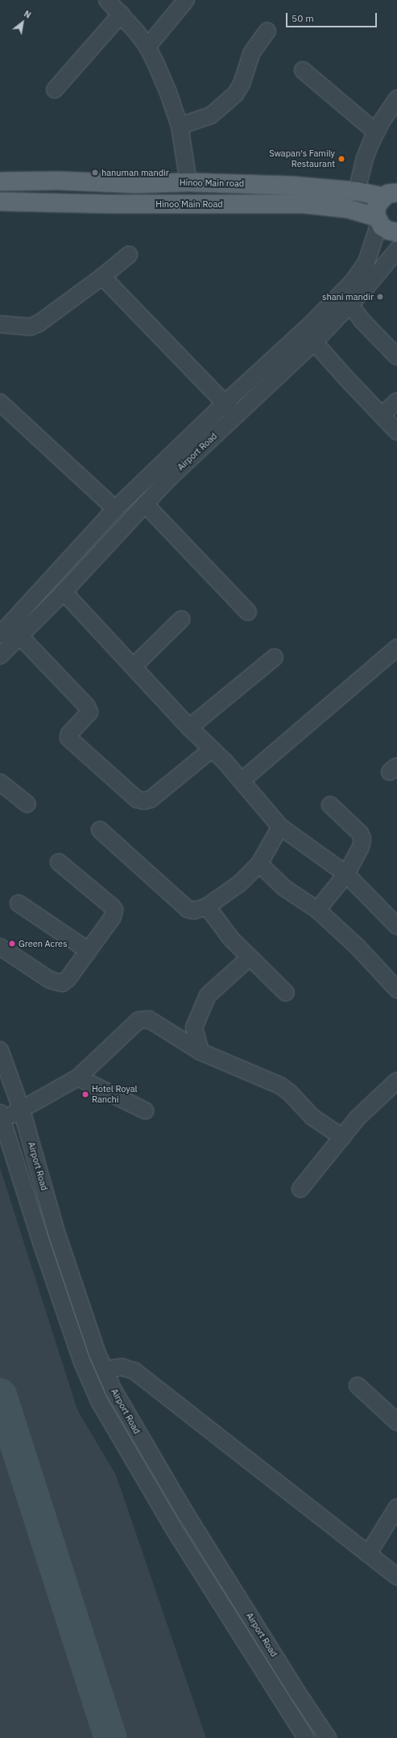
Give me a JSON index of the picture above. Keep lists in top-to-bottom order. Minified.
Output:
{"streets":{"main road":["Hinoo Main road","Hinoo Main Road"],"street":["Airport Road"]},"crossings":[["Hinoo Main Road","Airport Road"]],"places":["Swapan's Family Restaurant","hanuman mandir","shani mandir","Green Acres","Hotel Royal Ranchi"],"scale_bar":"50 m","north":"top right"}
